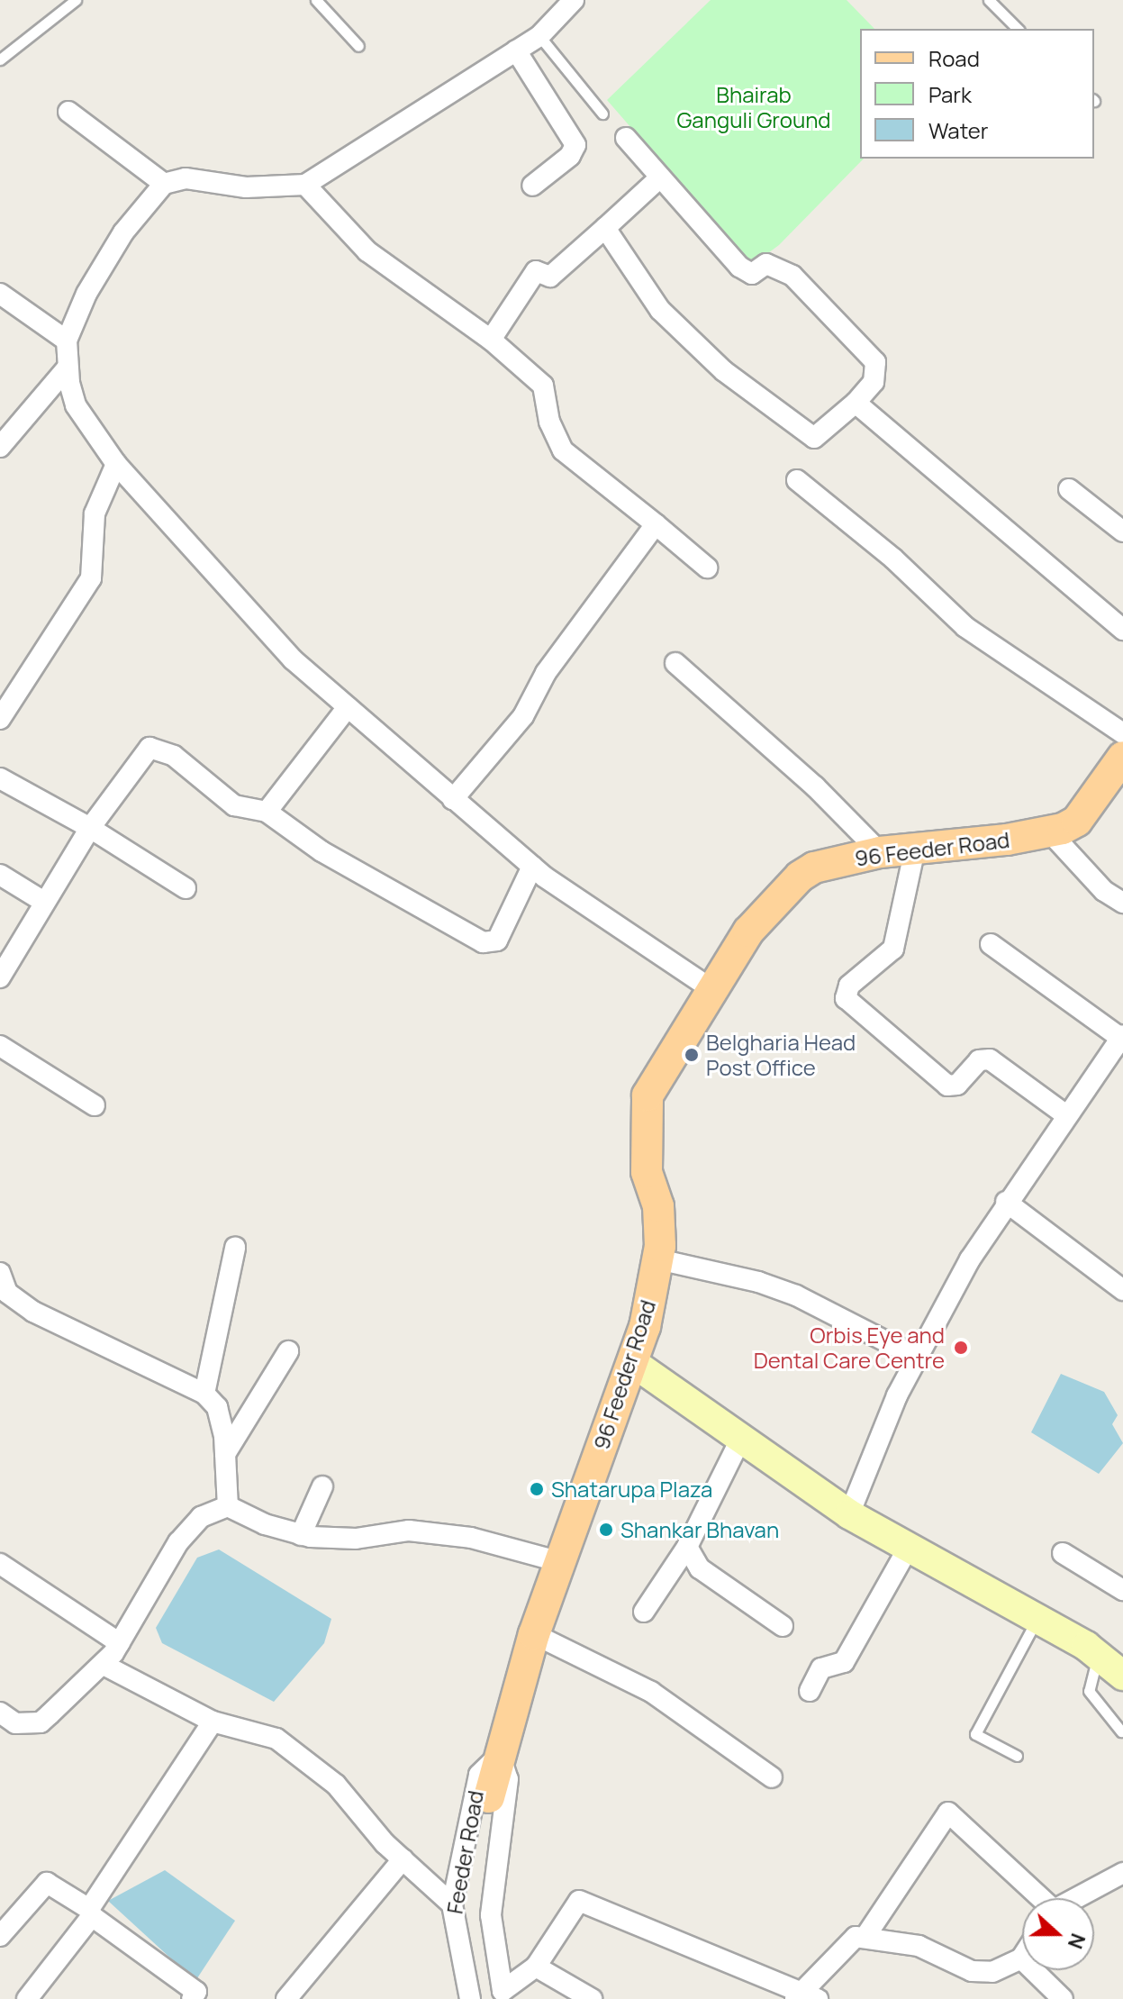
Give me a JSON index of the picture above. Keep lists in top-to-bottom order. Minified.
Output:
{"streets":{"main road":["96 Feeder Road"],"street":["Feeder Road"]},"crossings":[["96 Feeder Road","Feeder Road"]],"parks":["Bhairab Ganguli Ground"],"places":["Belgharia Head Post Office","Orbis Eye and Dental Care Centre","Shatarupa Plaza","Shankar Bhavan"],"legend":["Road","Park","Water"],"north":"right"}
